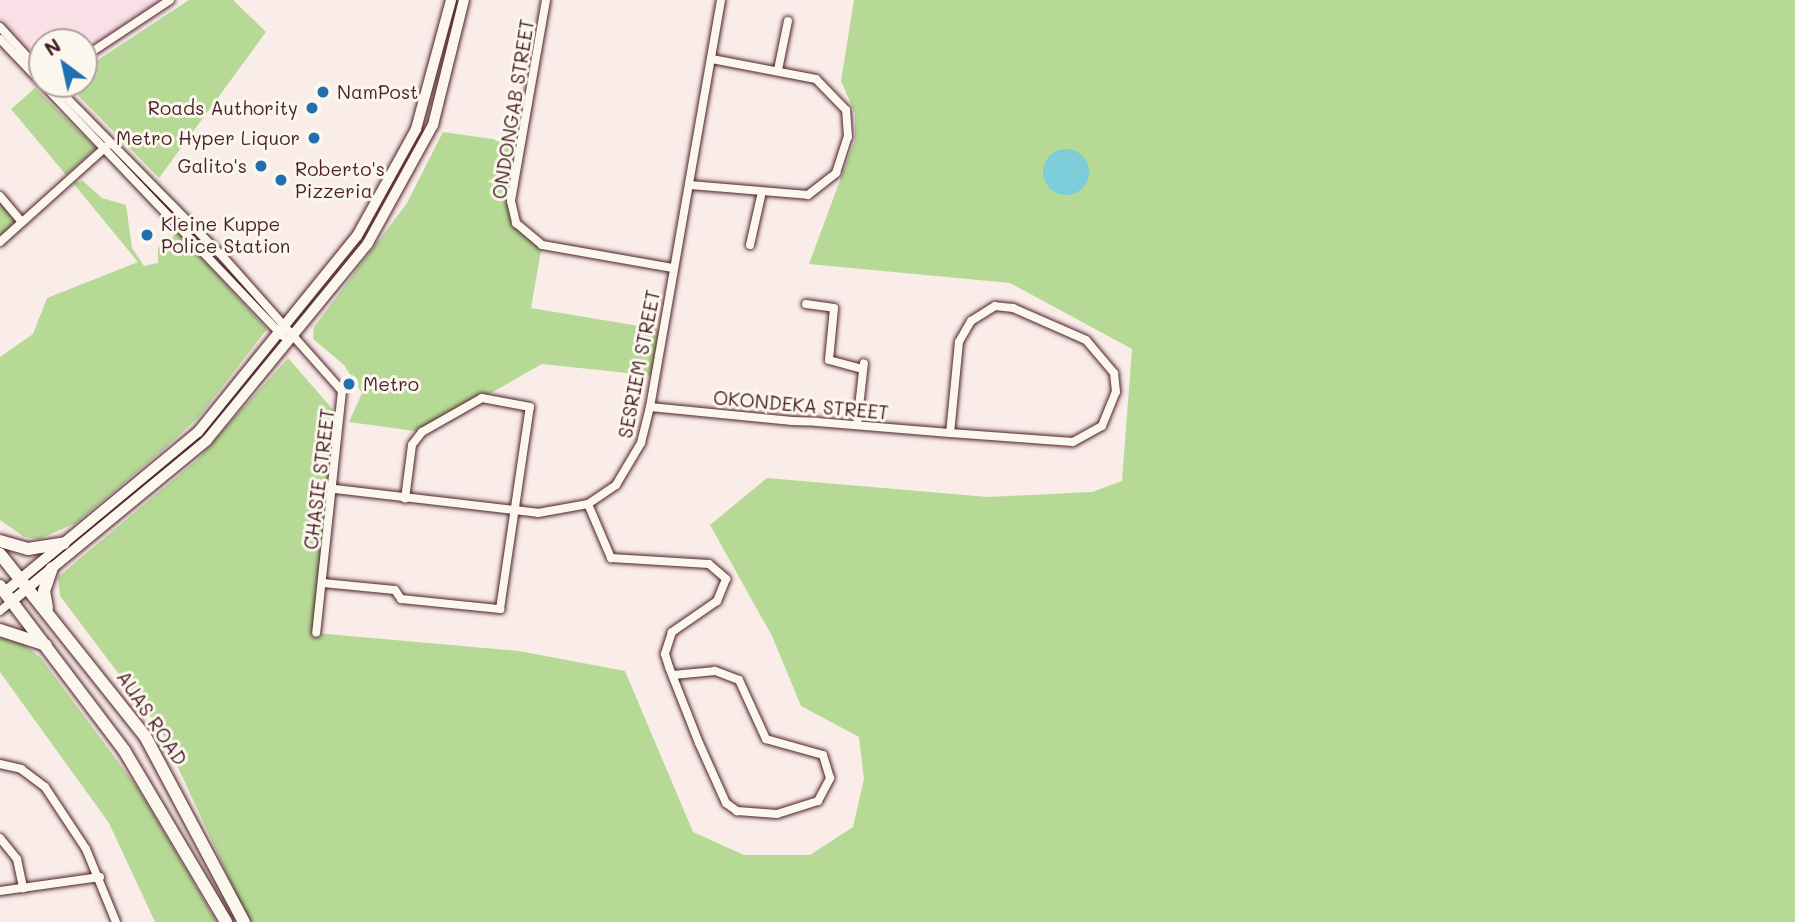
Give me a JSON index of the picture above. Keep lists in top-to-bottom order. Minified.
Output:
{"streets":{"highway":["AUAS ROAD"],"street":["ONDONGAB STREET","SESRIEM STREET","OKONDEKA STREET","CHASIE STREET"]},"crossings":[["ONDONGAB STREET","SESRIEM STREET"],["SESRIEM STREET","OKONDEKA STREET"],["SESRIEM STREET","CHASIE STREET"]],"places":["NamPost","Roads Authority","Metro Hyper Liquor","Galito's","Roberto's Pizzeria","Kleine Kuppe Police Station","Metro"],"north":"top left"}
